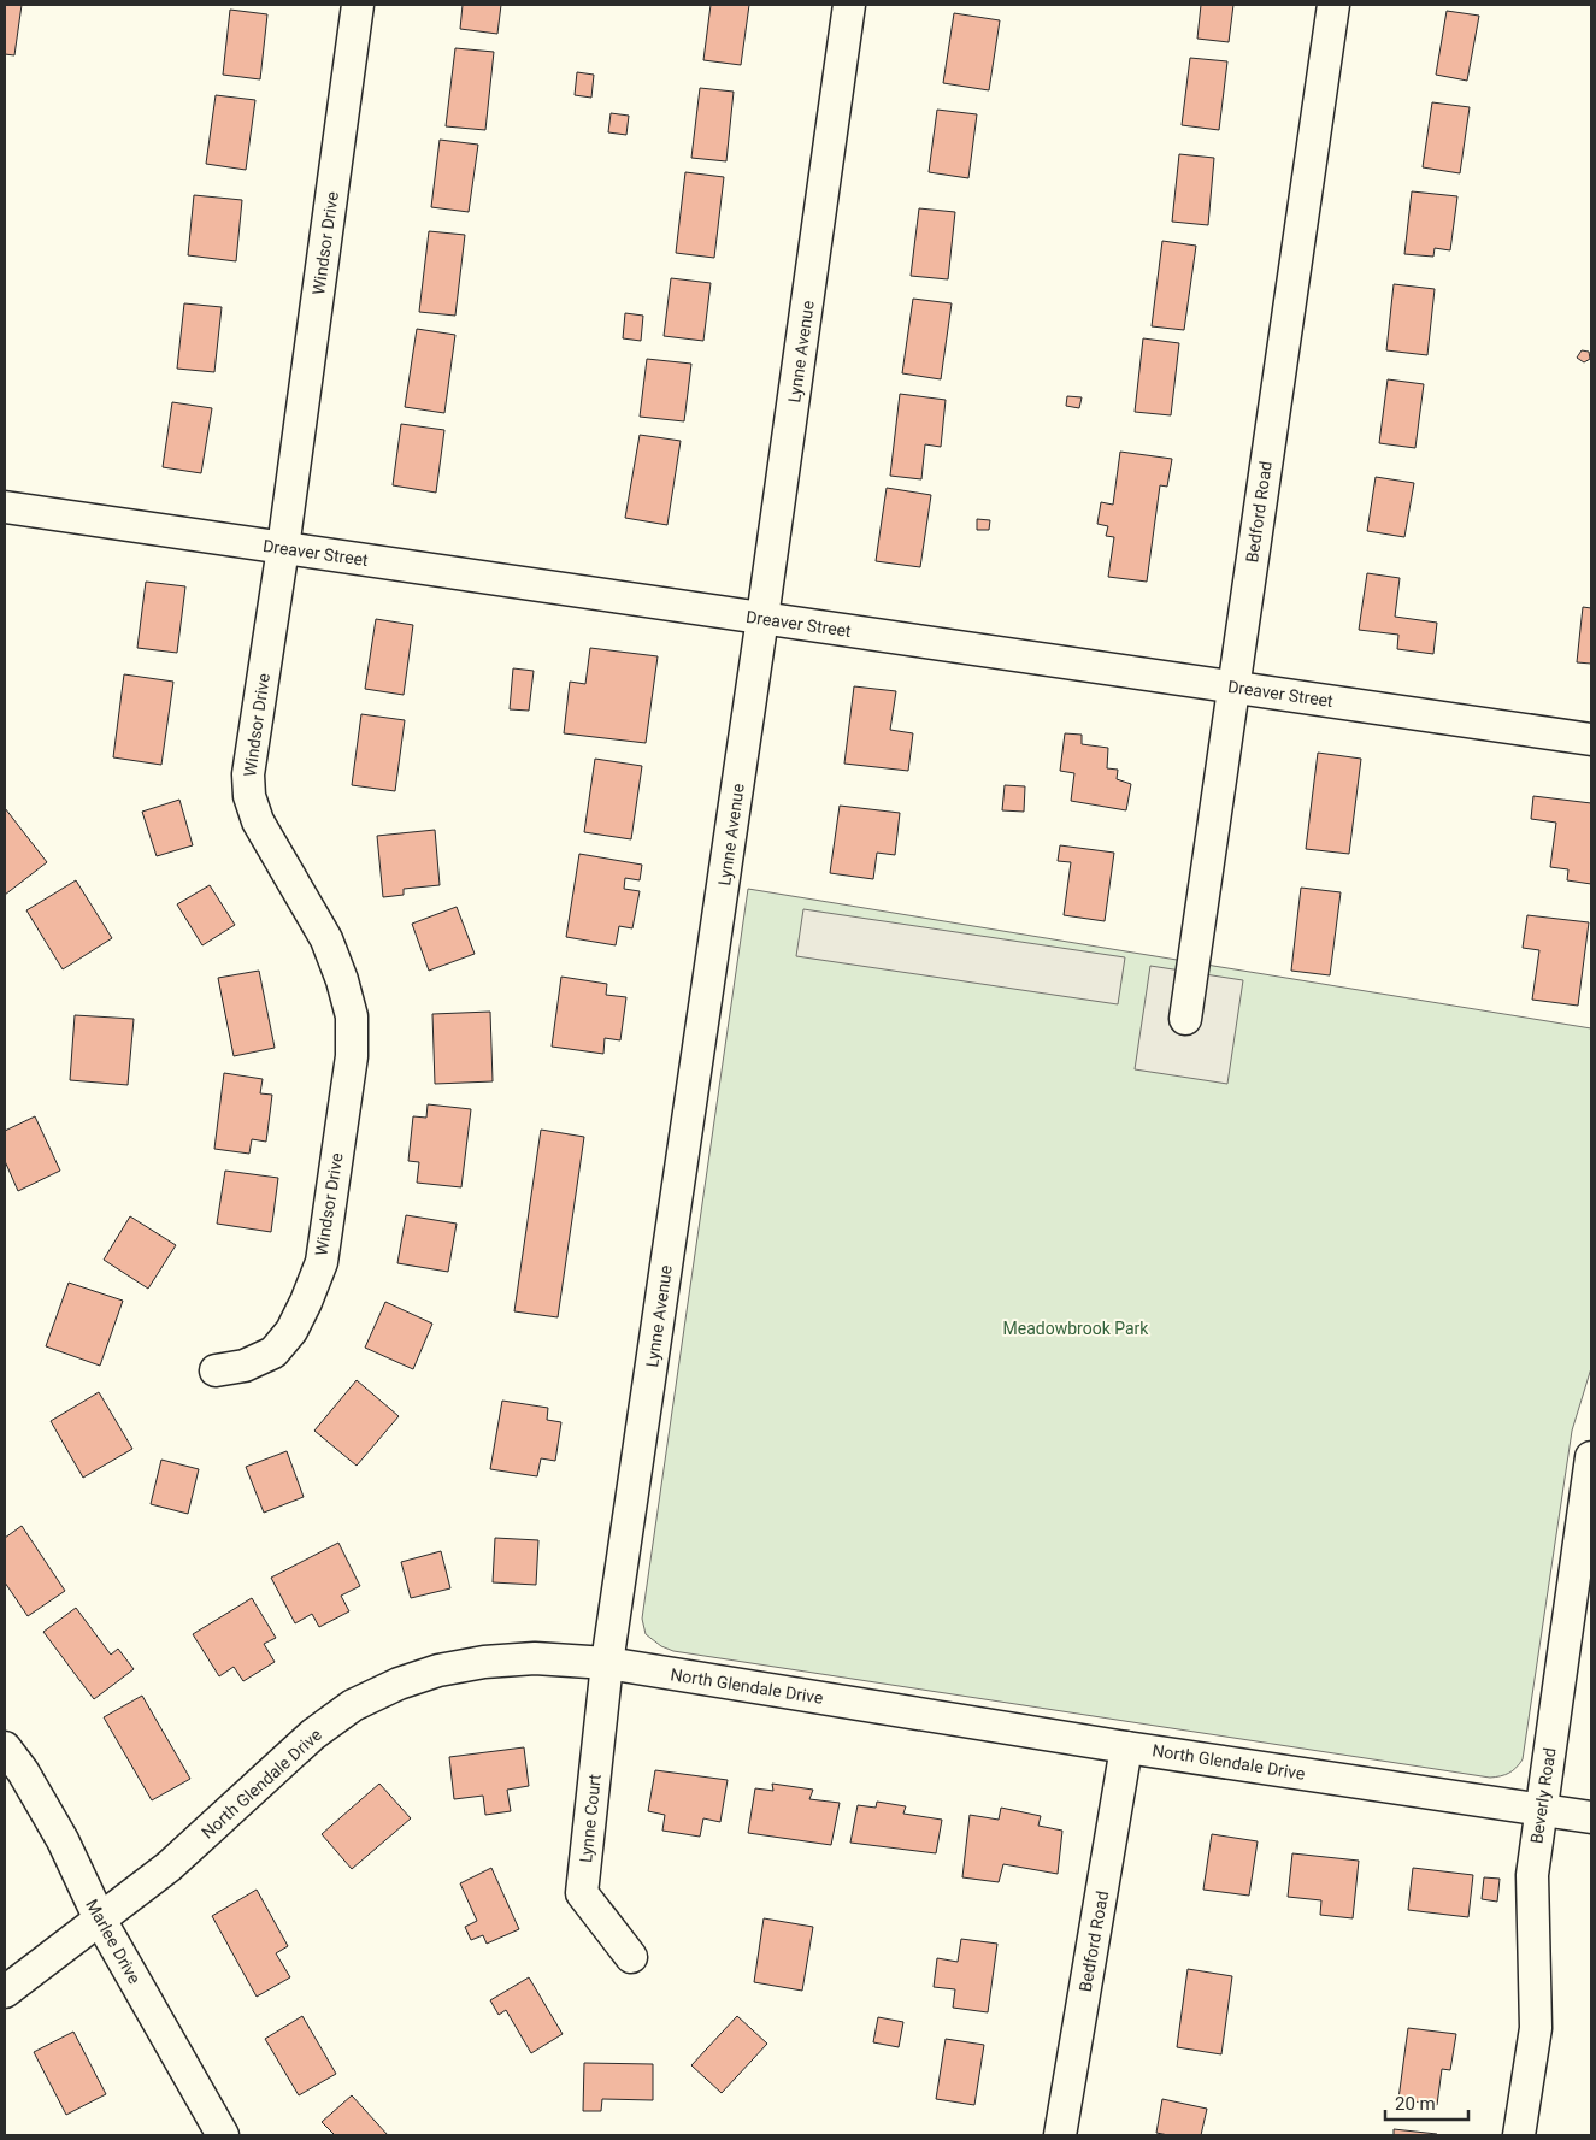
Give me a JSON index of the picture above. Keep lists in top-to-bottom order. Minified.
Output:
{"streets":{"street":["Windsor Drive","Lynne Avenue","Bedford Road","Dreaver Street","North Glendale Drive","Beverly Road","Lynne Court","Marlee Drive"]},"crossings":[["Windsor Drive","Dreaver Street"],["Lynne Avenue","Dreaver Street"],["Lynne Avenue","North Glendale Drive"],["Lynne Avenue","Lynne Court"],["Bedford Road","Dreaver Street"],["Bedford Road","North Glendale Drive"],["North Glendale Drive","Beverly Road"],["North Glendale Drive","Lynne Court"],["North Glendale Drive","Marlee Drive"]],"parks":["Meadowbrook Park"],"scale_bar":"20 m"}
